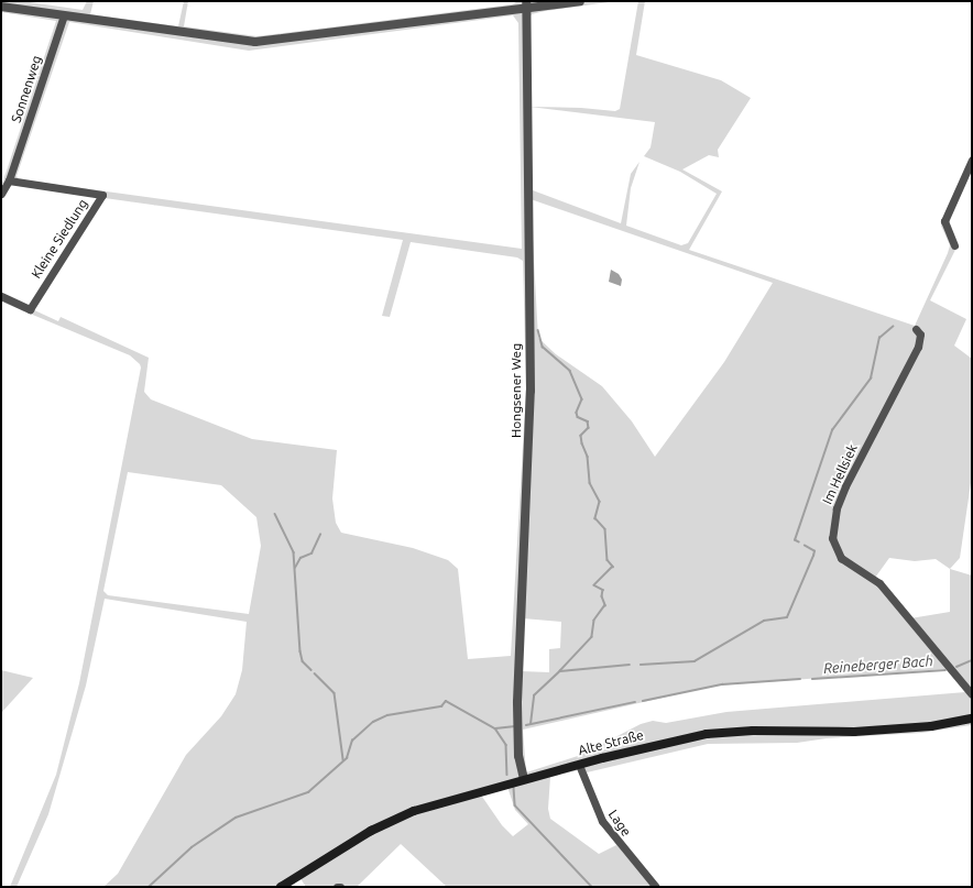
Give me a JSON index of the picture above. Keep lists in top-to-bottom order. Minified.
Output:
{"streets":{"main road":["Alte Straße"],"street":["Sonnenweg","Kleine Siedlung","Hongsener Weg","Im Hellsiek","Lage"]},"crossings":[["Sonnenweg","Kleine Siedlung"],["Hongsener Weg","Alte Straße"],["Alte Straße","Lage"]],"water":["Reineberger Bach"]}
